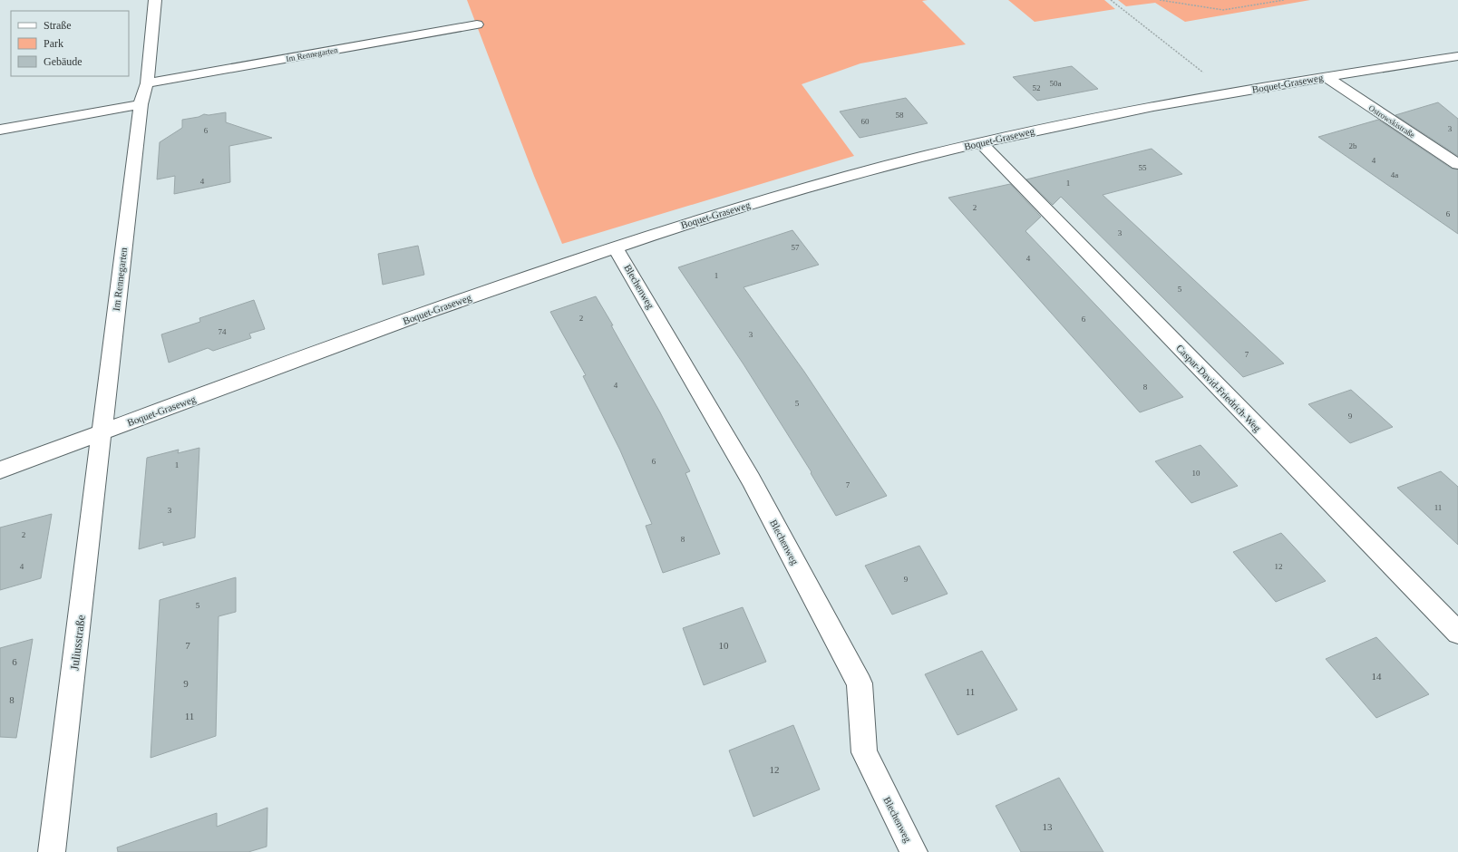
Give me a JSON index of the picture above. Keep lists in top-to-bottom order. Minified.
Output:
{"streets":{"street":["Im Rennegarten","Boquet-Graseweg","Ostrowskistraße","Blechenweg","Caspar-David-Friedrich-Weg","Juliusstraße"]},"crossings":[["Im Rennegarten","Boquet-Graseweg"],["Im Rennegarten","Juliusstraße"],["Boquet-Graseweg","Ostrowskistraße"],["Boquet-Graseweg","Blechenweg"],["Boquet-Graseweg","Caspar-David-Friedrich-Weg"],["Boquet-Graseweg","Juliusstraße"]],"house_numbers":["50a","52","58","60","3","6","2b","4","55","4a","4","1","2","6","3","57","4","1","5","2","6","74","3","7","4","8","5","9","6","1","10","7","11","3","2","8","4","12","9","5","7","10","6","14","9","11","8","11","12","13"],"legend":["Straße","Park","Gebäude"]}
